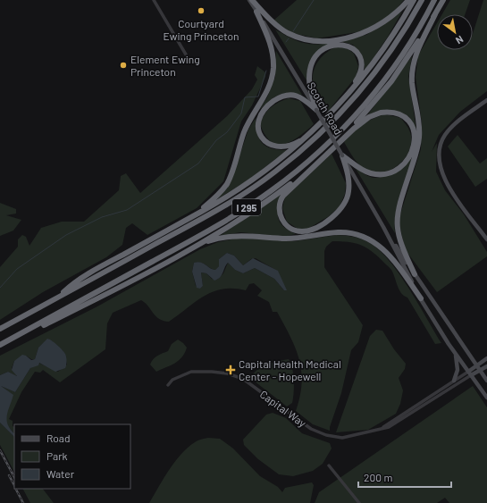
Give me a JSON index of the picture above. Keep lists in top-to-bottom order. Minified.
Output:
{"streets":{"highway":["I 295"],"main road":["Scotch Road"],"street":["Capital Way"]},"crossings":[["Scotch Road","Capital Way"]],"places":{"other":["Courtyard Ewing Princeton","Element Ewing Princeton"],"health":["Capital Health Medical Center - Hopewell"]},"legend":["Road","Park","Water"],"scale_bar":"200 m","north":"bottom right"}
